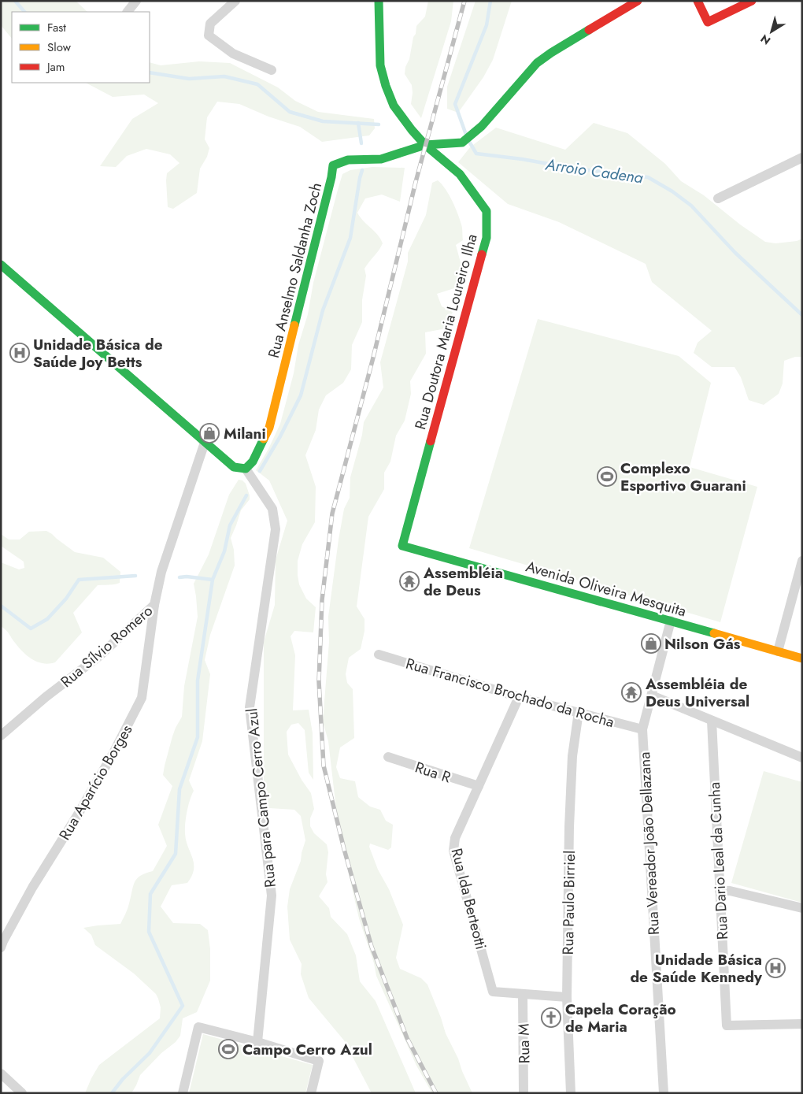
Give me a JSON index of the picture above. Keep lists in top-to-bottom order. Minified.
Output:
{"streets":{"street":["Rua Anselmo Saldanha Zoch","Rua Doutora Maria Loureiro Ilha","Avenida Oliveira Mesquita","Rua Sílvio Romero","Rua Francisco Brochado da Rocha","Rua R","Rua Aparício Borges","Rua para Campo Cerro Azul","Rua Vereador João Dellazana","Rua Dario Leal da Cunha","Rua Ida Berteotti","Rua Paulo Birriel","Rua M"]},"crossings":[["Rua Anselmo Saldanha Zoch","Rua Doutora Maria Loureiro Ilha"],["Rua Anselmo Saldanha Zoch","Rua para Campo Cerro Azul"],["Rua Doutora Maria Loureiro Ilha","Avenida Oliveira Mesquita"],["Avenida Oliveira Mesquita","Rua Vereador João Dellazana"],["Rua Sílvio Romero","Rua Aparício Borges"],["Rua Francisco Brochado da Rocha","Rua Vereador João Dellazana"],["Rua Francisco Brochado da Rocha","Rua Ida Berteotti"],["Rua Francisco Brochado da Rocha","Rua Paulo Birriel"],["Rua R","Rua Ida Berteotti"],["Rua Ida Berteotti","Rua Paulo Birriel"],["Rua Ida Berteotti","Rua M"]],"water":["Arroio Cadena"],"places":{"hospital":["Unidade Básica de Saúde Joy Betts","Unidade Básica de Saúde Kennedy"],"shop":["Milani","Nilson Gás"],"sports":["Complexo Esportivo Guarani","Campo Cerro Azul"],"temple":["Assembléia de Deus","Assembléia de Deus Universal"],"church":["Capela Coração de Maria"]},"legend":["Fast","Slow","Jam"],"north":"bottom left"}
